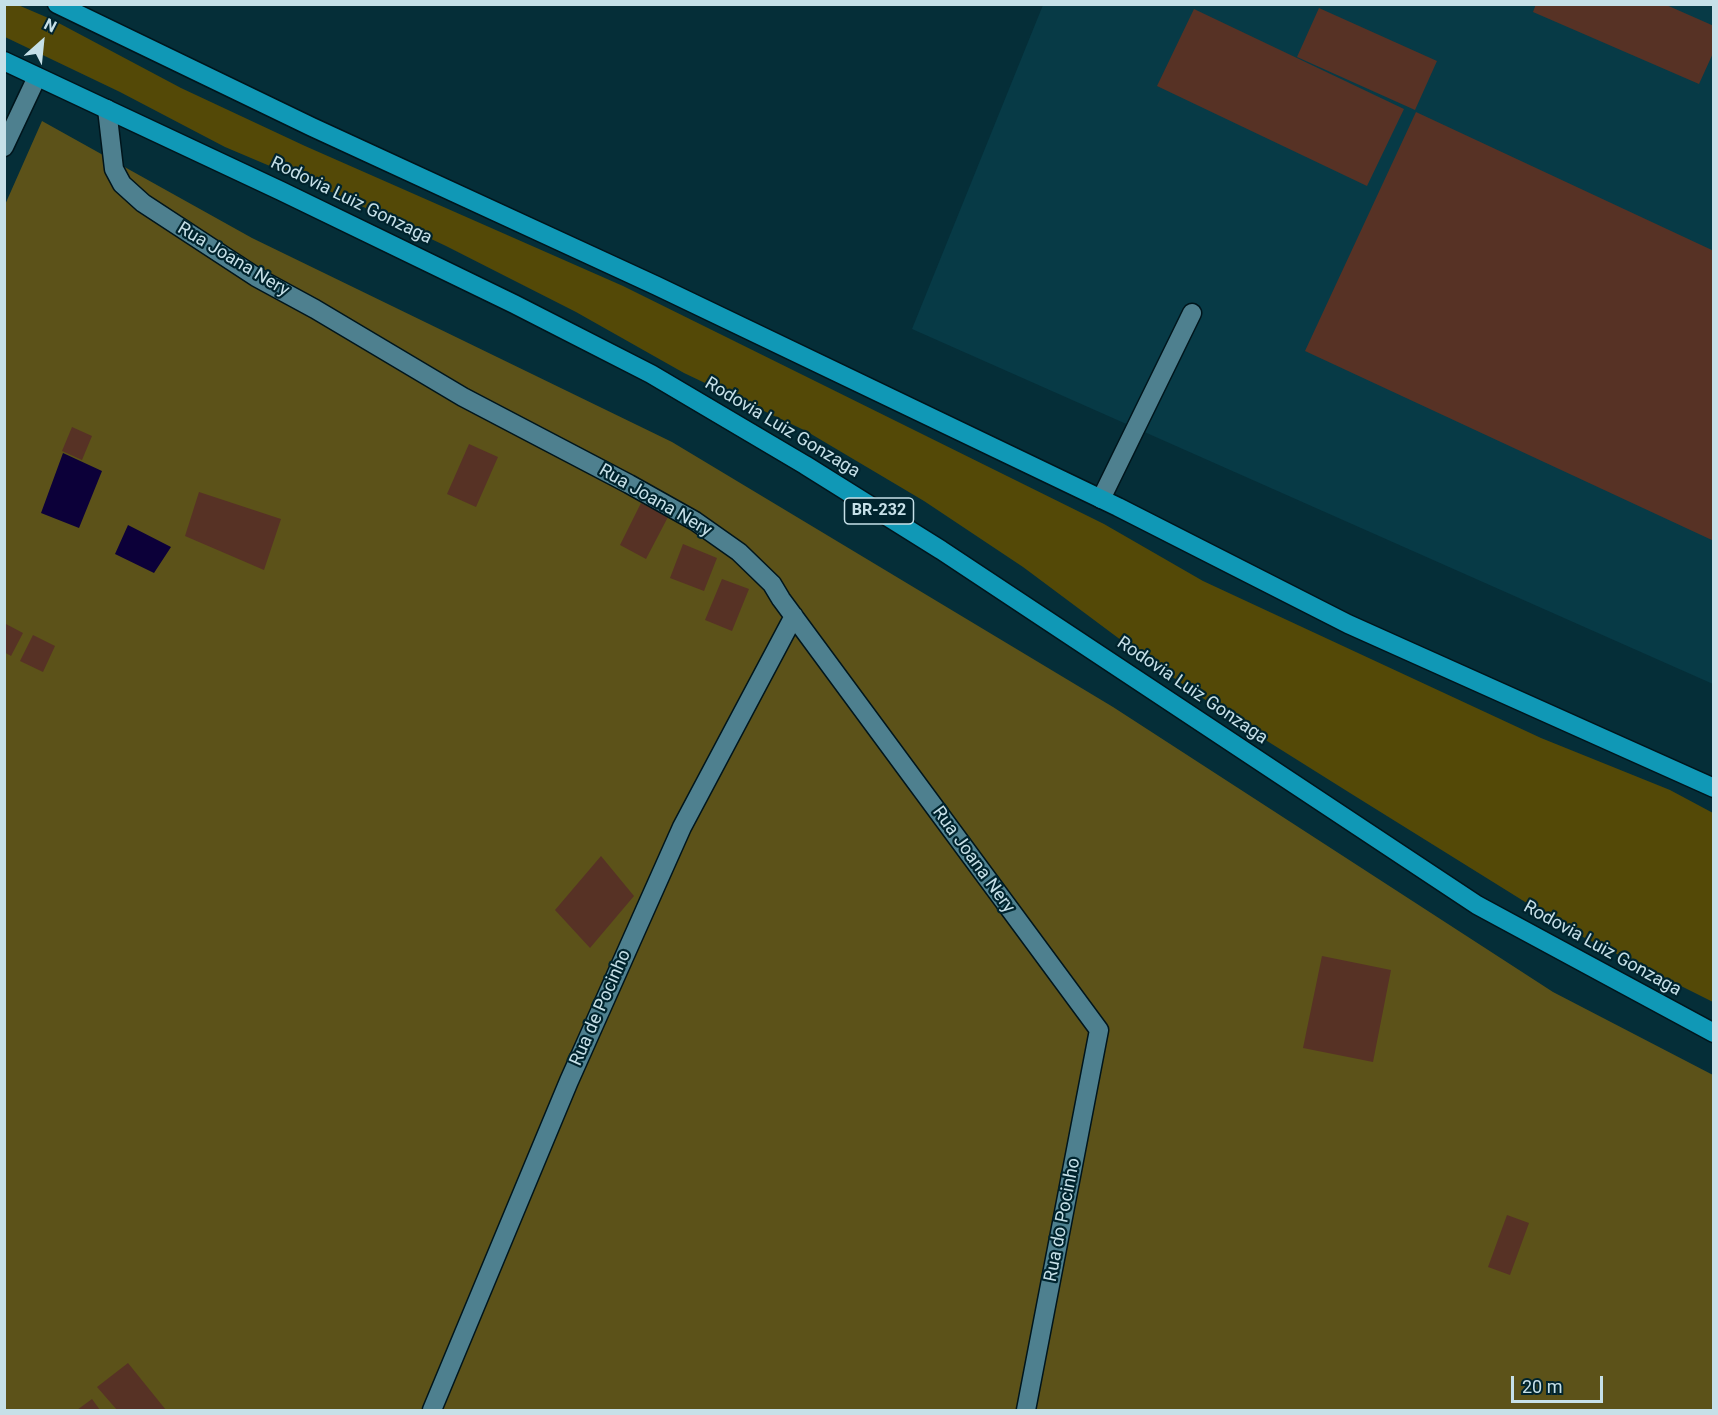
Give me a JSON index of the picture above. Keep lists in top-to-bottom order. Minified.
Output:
{"streets":{"highway":["Rodovia Luiz Gonzaga","BR-232"],"street":["Rua Joana Nery","Rua de Pocinho","Rua do Pocinho"]},"crossings":[["Rodovia Luiz Gonzaga","Rua Joana Nery"],["Rua Joana Nery","Rua de Pocinho"],["Rua Joana Nery","Rua do Pocinho"]],"scale_bar":"20 m","north":"top right"}
